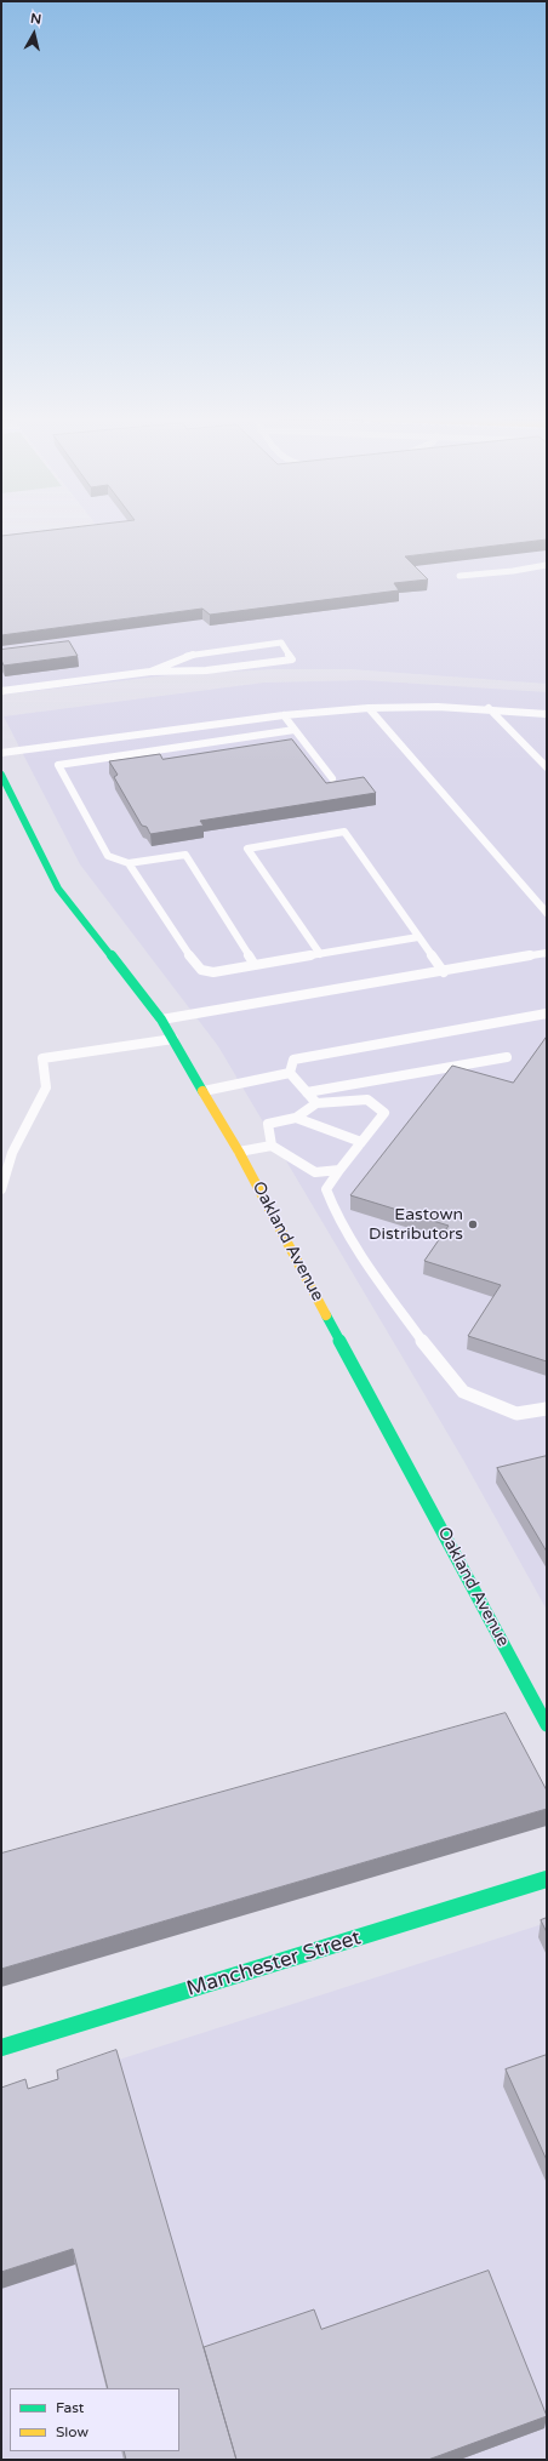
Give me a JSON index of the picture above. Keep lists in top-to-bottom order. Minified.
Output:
{"streets":{"street":["Oakland Avenue","Manchester Street"]},"places":["Eastown Distributors"],"legend":["Fast","Slow"],"north":"top"}
